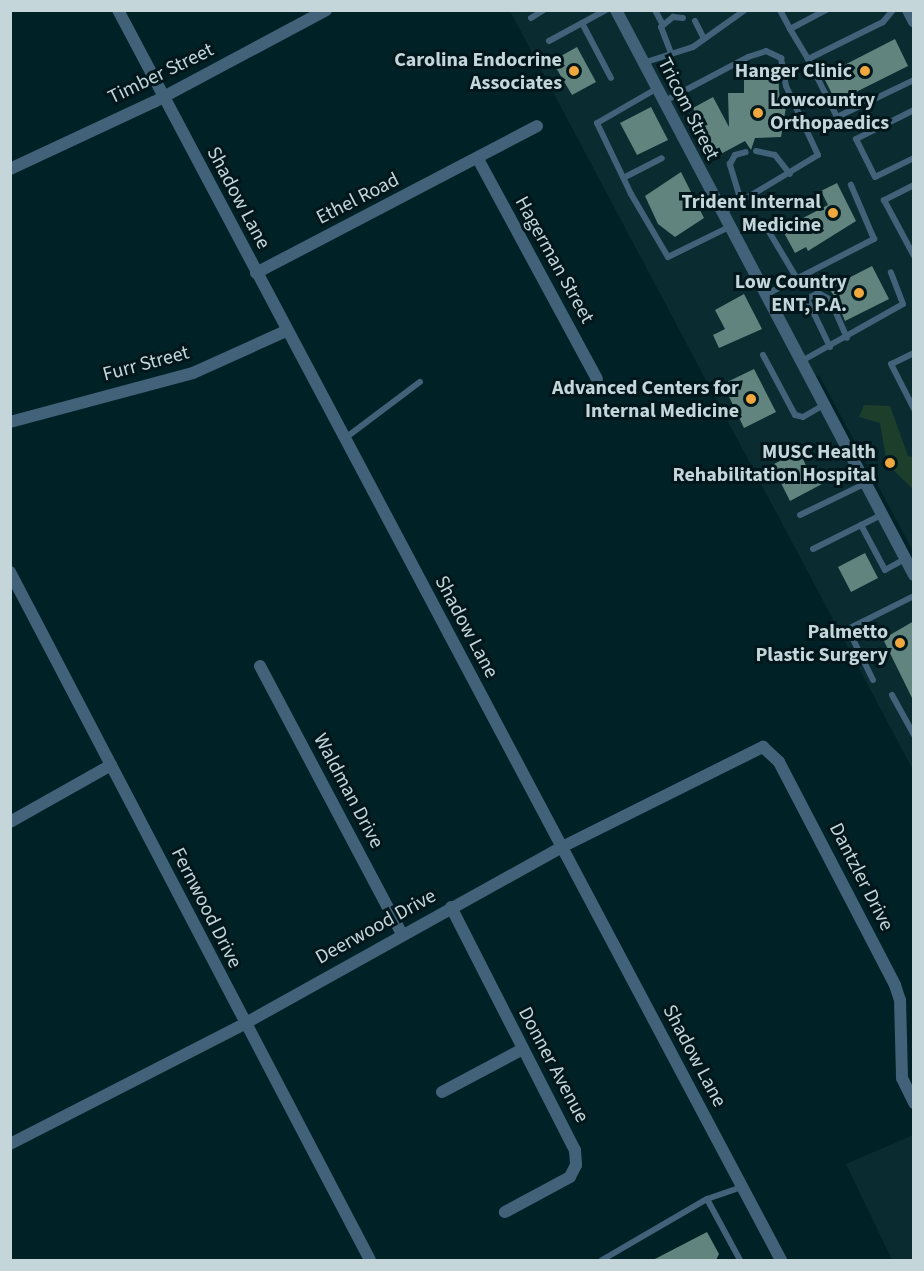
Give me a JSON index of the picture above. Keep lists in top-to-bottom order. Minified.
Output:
{"streets":{"street":["Timber Street","Tricom Street","Shadow Lane","Ethel Road","Hagerman Street","Furr Street","Waldman Drive","Dantzler Drive","Fernwood Drive","Deerwood Drive","Donner Avenue"]},"crossings":[["Timber Street","Shadow Lane"],["Shadow Lane","Ethel Road"],["Shadow Lane","Furr Street"],["Shadow Lane","Deerwood Drive"],["Ethel Road","Hagerman Street"],["Waldman Drive","Deerwood Drive"],["Dantzler Drive","Deerwood Drive"],["Fernwood Drive","Deerwood Drive"],["Deerwood Drive","Donner Avenue"]],"places":["Carolina Endocrine Associates","Hanger Clinic","Lowcountry Orthopaedics","Trident Internal Medicine","Low Country ENT, P.A.","Advanced Centers for Internal Medicine","MUSC Health Rehabilitation Hospital","Palmetto Plastic Surgery"]}
